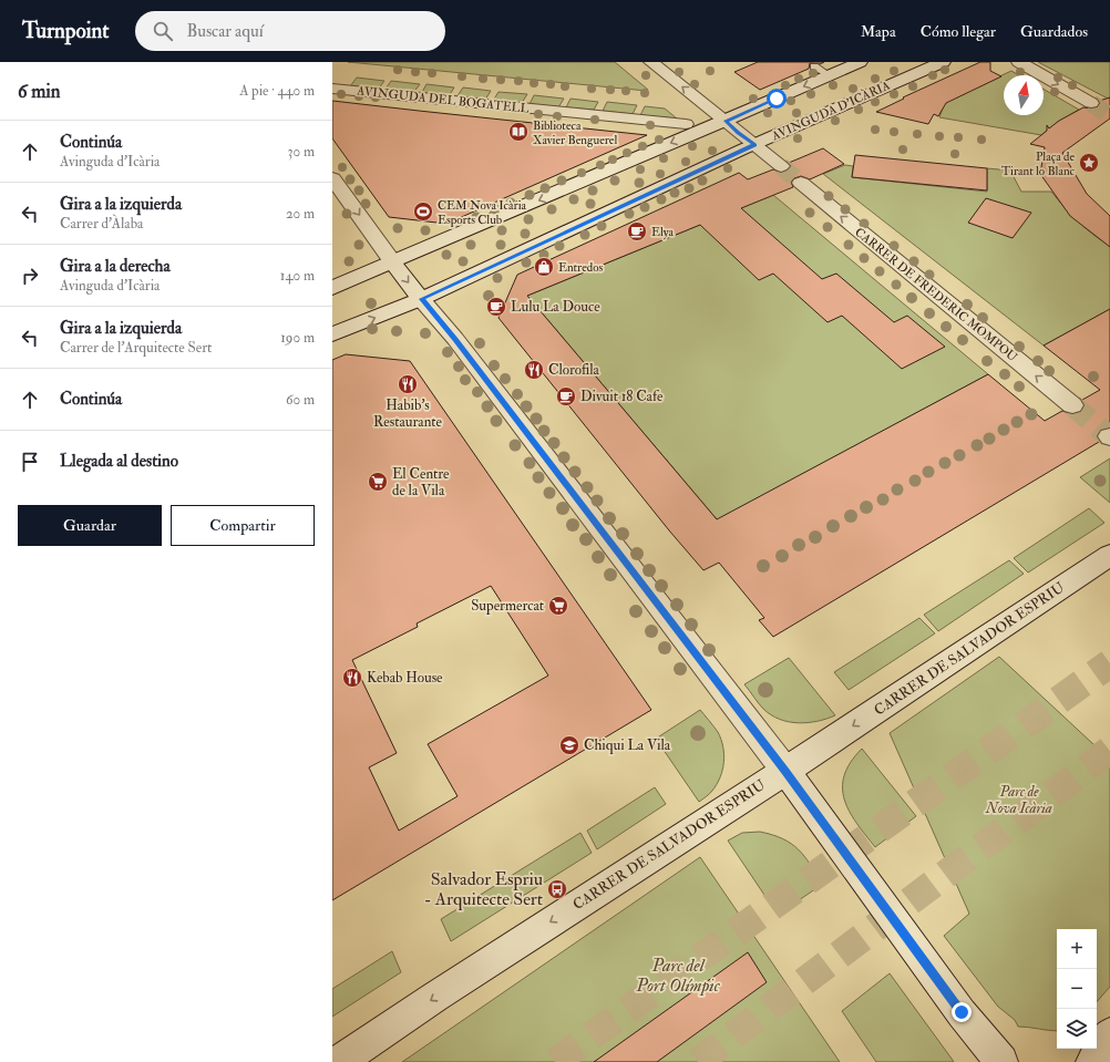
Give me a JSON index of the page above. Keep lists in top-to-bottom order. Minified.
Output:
{"streets":{"street":["AVINGUDA DEL BOGATELL","AVINGUDA D'ICÀRIA","CARRER DE FREDERIC MOMPOU","CARRER DE SALVADOR ESPRIU"]},"one_way":["CARRER DE FREDERIC MOMPOU","CARRER DE SALVADOR ESPRIU"],"parks":["Parc de Nova Icària","Parc del Port Olímpic"],"places":{"library":["Biblioteca Xavier Benguerel"],"place":["Plaça de Tirant lo Blanc"],"sports":["CEM Nova Icària Esports Club"],"cafe":["Elya","Lulu La Douce","Divuit 18 Cafe"],"shop":["Entredos"],"restaurant":["Clorofila","Habib's Restaurante","Kebab House"],"supermarket":["El Centre de la Vila","Supermercat"],"school or university":["Chiqui La Vila"],"bus stop":["Salvador Espriu - Arquitecte Sert"]},"north":"top","page":{"header":"Turnpoint","search":"Buscar aquí","nav":["Mapa","Cómo llegar","Guardados"],"heading":["6 min","A pie · 440 m"],"list":[["Continúa","Avinguda d'Icària","30 m"],["Gira a la izquierda","Carrer d'Àlaba","20 m"],["Gira a la derecha","Avinguda d'Icària","140 m"],["Gira a la izquierda","Carrer de l'Arquitecte Sert","190 m"],["Continúa","60 m"],"Llegada al destino"],"buttons":["Guardar","Compartir"],"map_buttons":["+","−"]}}
